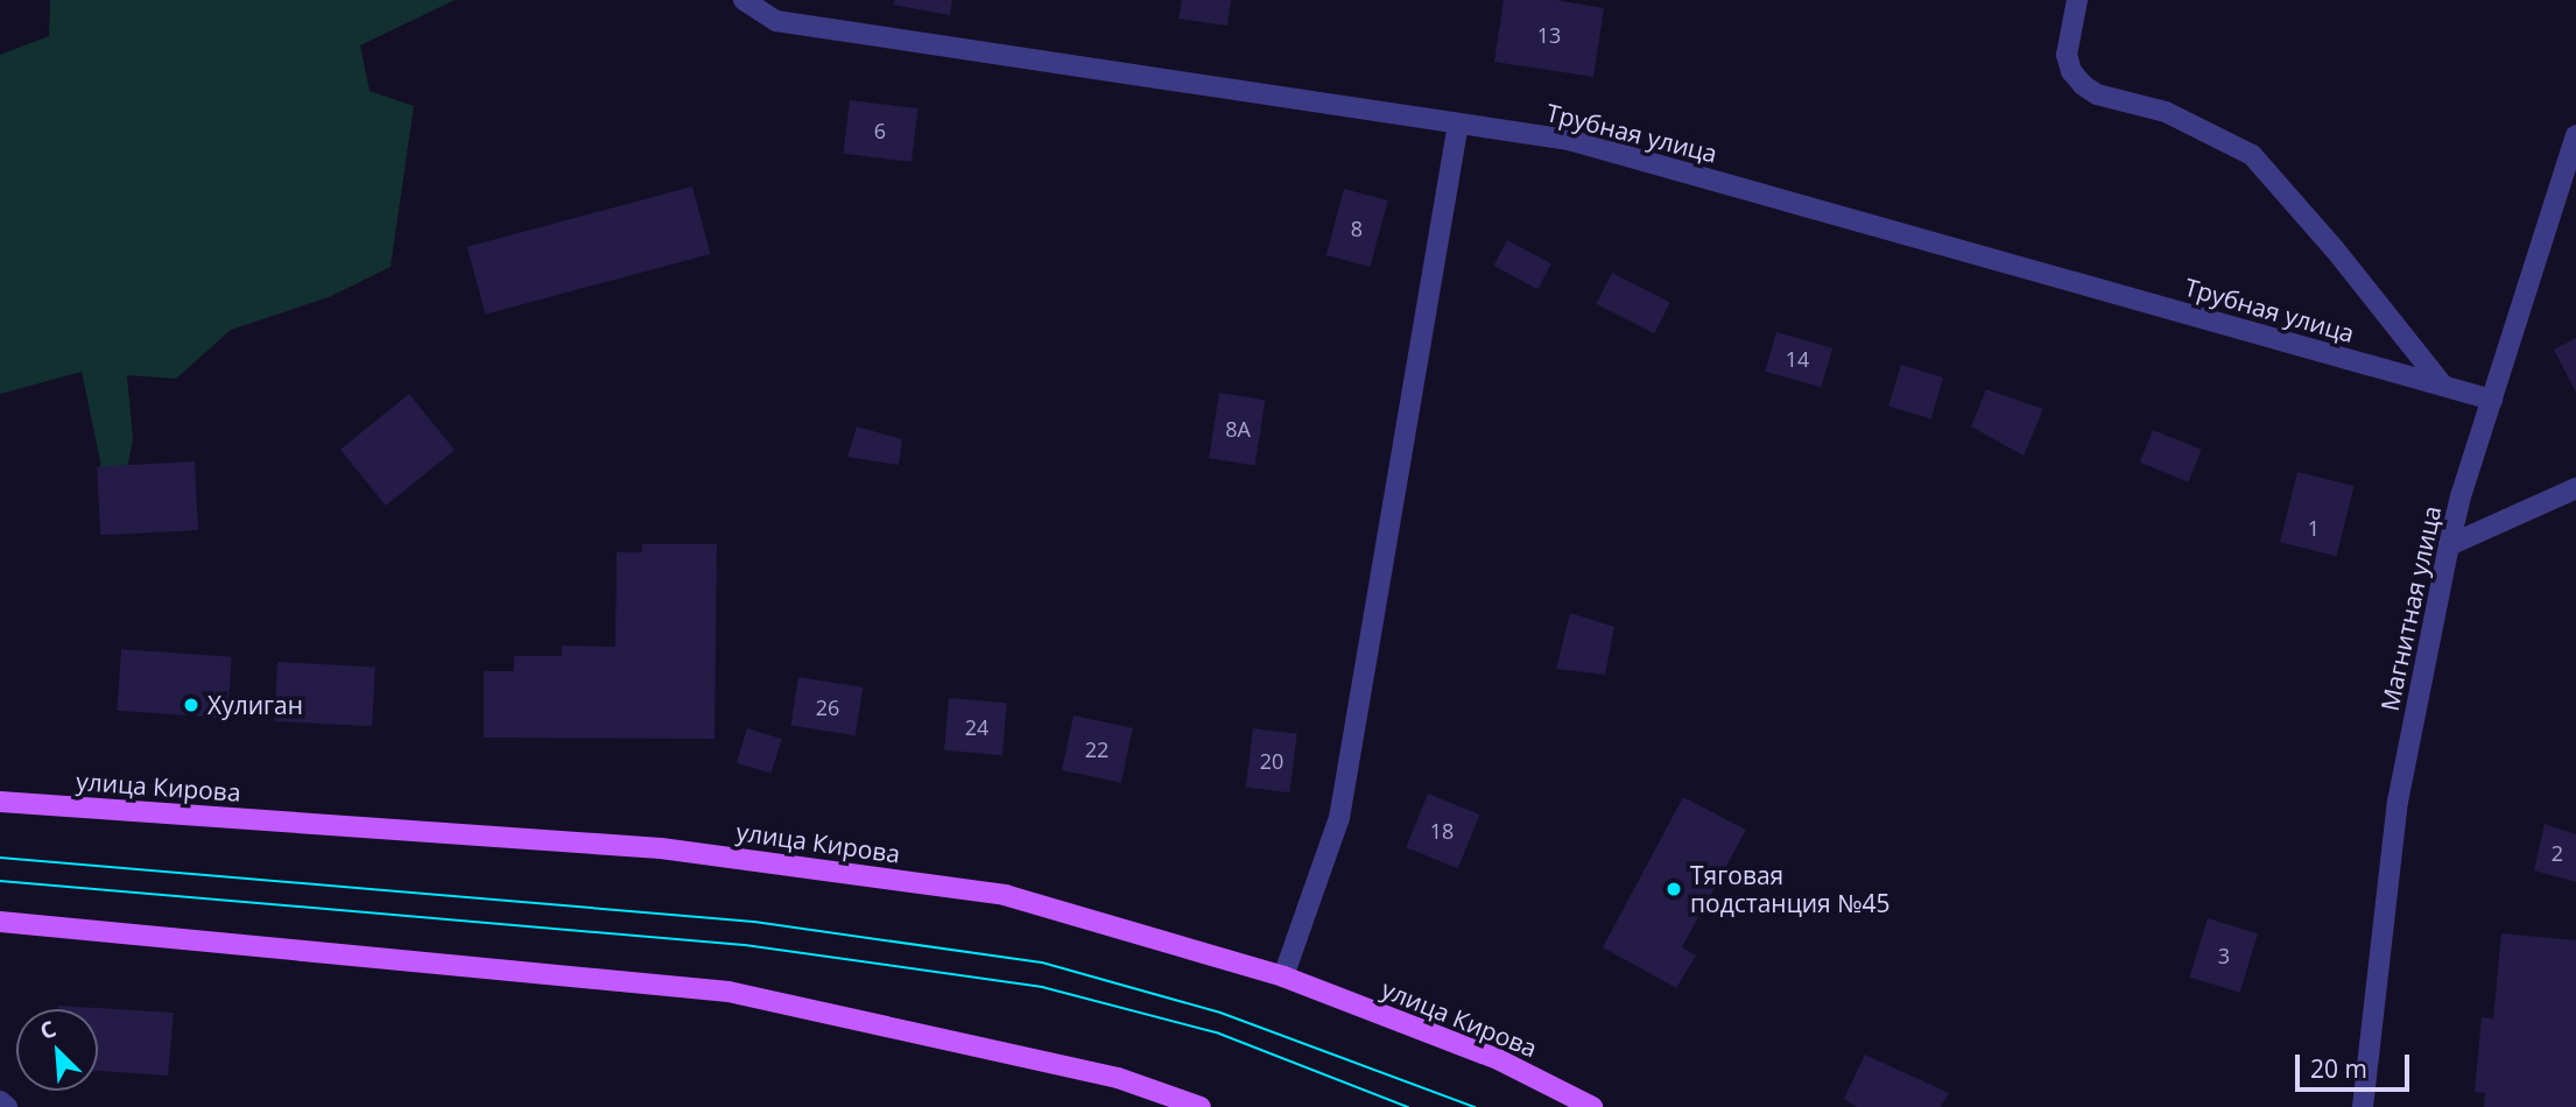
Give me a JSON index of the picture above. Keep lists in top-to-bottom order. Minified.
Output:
{"streets":{"main road":["улица Кирова"],"street":["Трубная улица","Магнитная улица"]},"crossings":[["Трубная улица","Магнитная улица"]],"places":["Хулиган","Тяговая подстанция №45"],"house_numbers":["13","6","8","14","8А","1","26","24","22","20","18","2","3"],"scale_bar":"20 m","north":"top left"}
